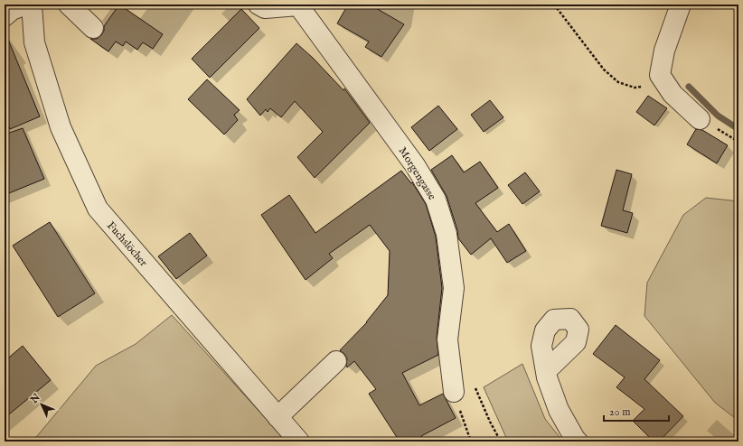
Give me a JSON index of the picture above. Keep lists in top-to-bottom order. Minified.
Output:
{"streets":{"street":["Morgengasse","Fuchslöcher"]},"scale_bar":"20 m","north":"top left"}
